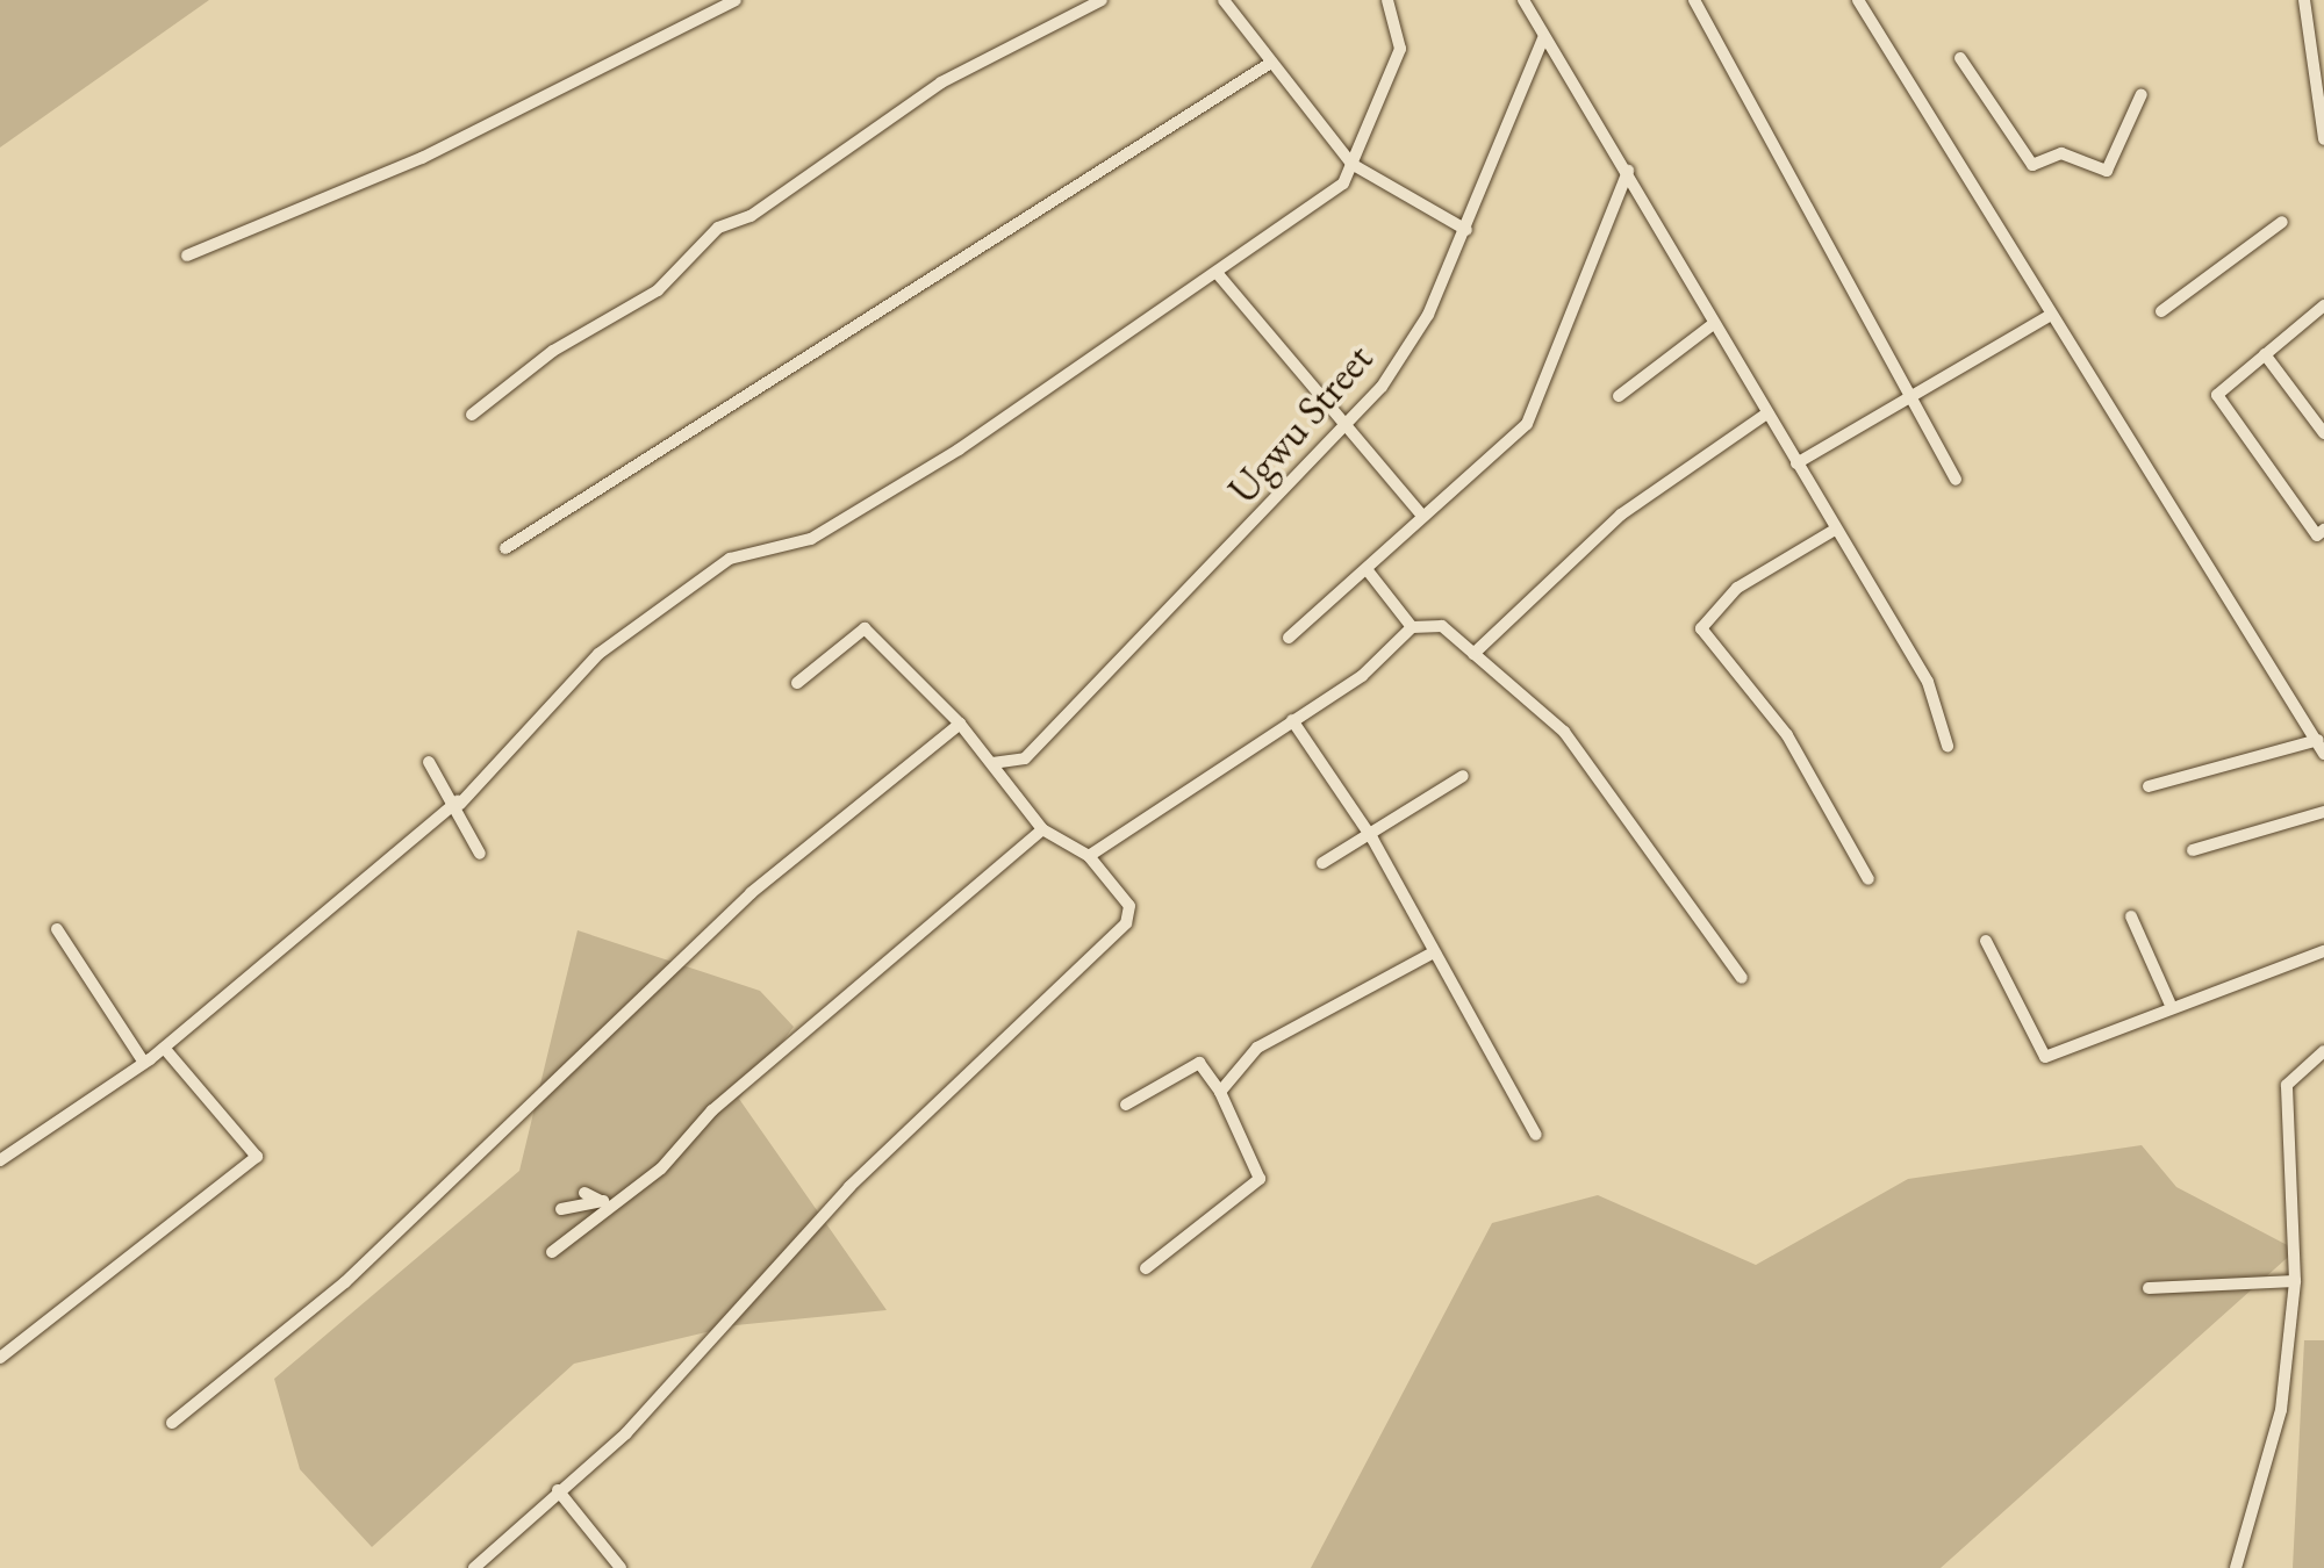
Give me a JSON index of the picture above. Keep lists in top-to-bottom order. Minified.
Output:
{"streets":{"street":["Ugwu Street"]}}
